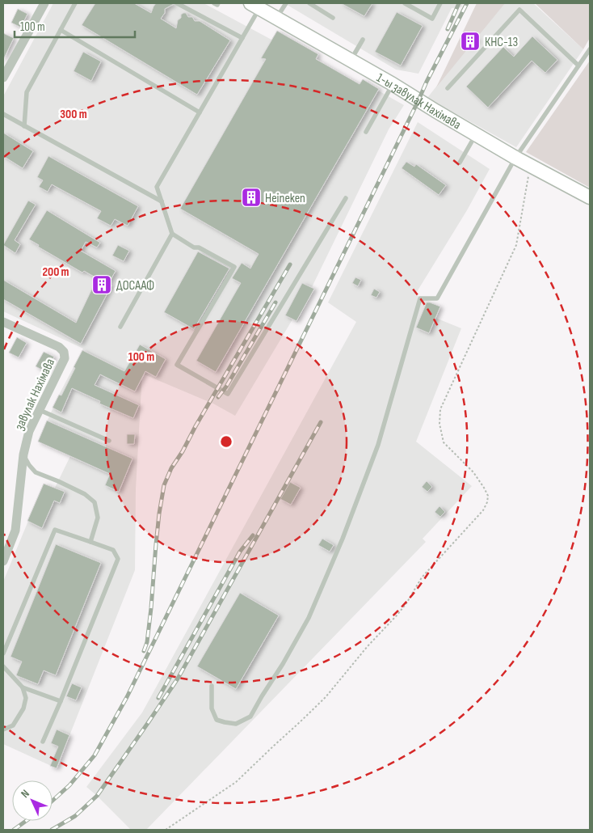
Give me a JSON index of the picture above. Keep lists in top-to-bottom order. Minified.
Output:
{"streets":{"street":["1-ы завулак Нахімава","завулак Нахімава"]},"places":{"building":["КНС-13","Heineken","ДОСААФ"]},"scale_bar":"100 m","north":"top left","rings":["300 m","200 m","100 m"]}
